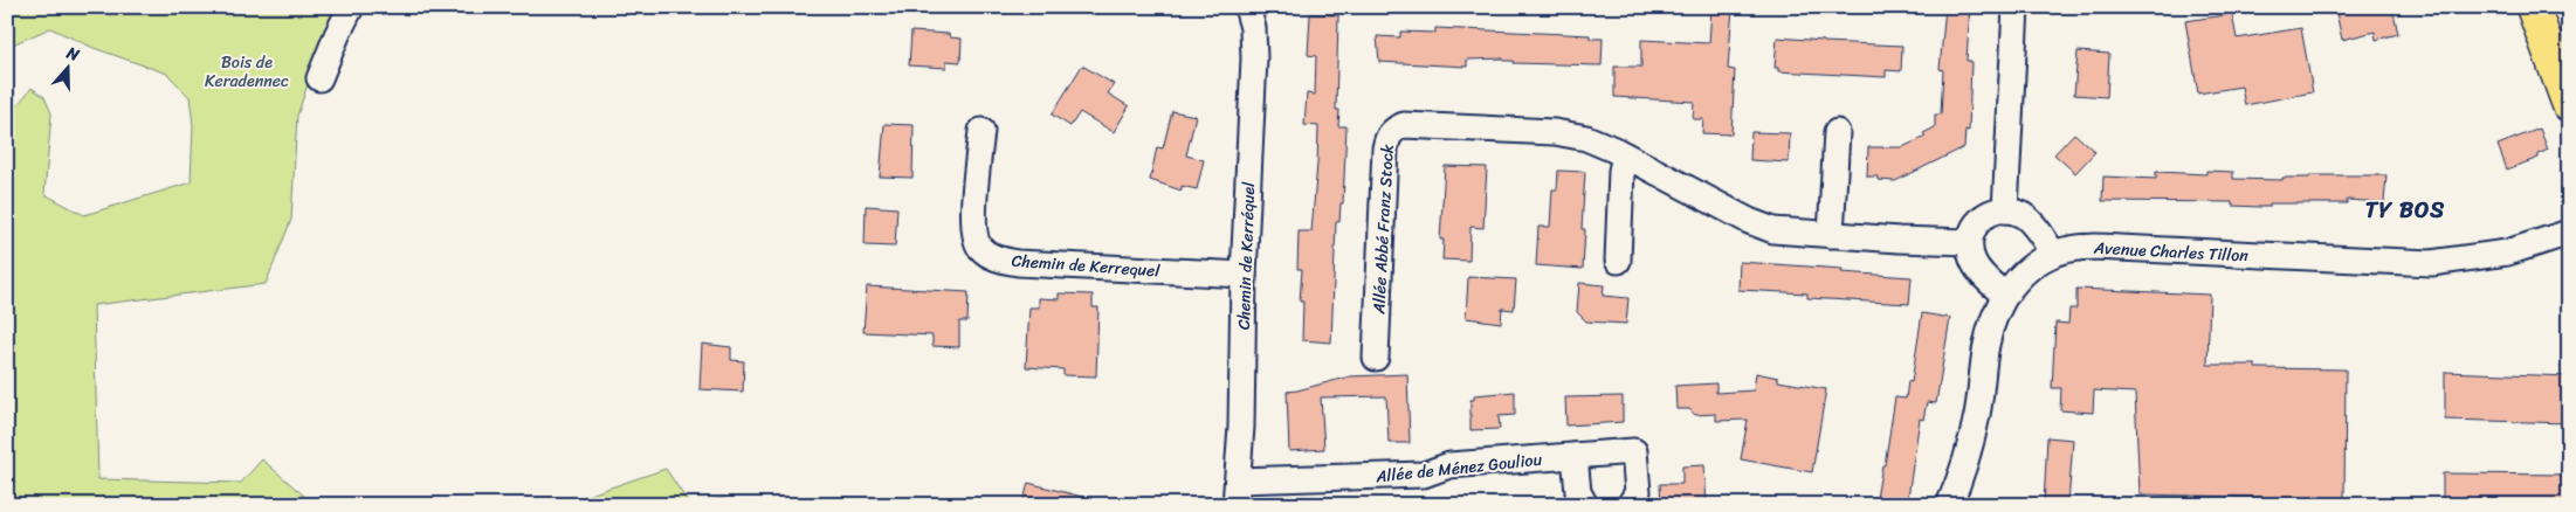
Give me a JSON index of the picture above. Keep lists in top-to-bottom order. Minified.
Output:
{"streets":{"street":["Allée Abbé Franz Stock","Avenue Charles Tillon","Chemin de Kerréquel","Chemin de Kerrequel","Allée de Ménez Gouliou"]},"crossings":[["Allée Abbé Franz Stock","Avenue Charles Tillon"],["Chemin de Kerréquel","Chemin de Kerrequel"],["Chemin de Kerréquel","Allée de Ménez Gouliou"]],"districts":["TY BOS"],"parks":["Bois de Keradennec"],"north":"top"}
